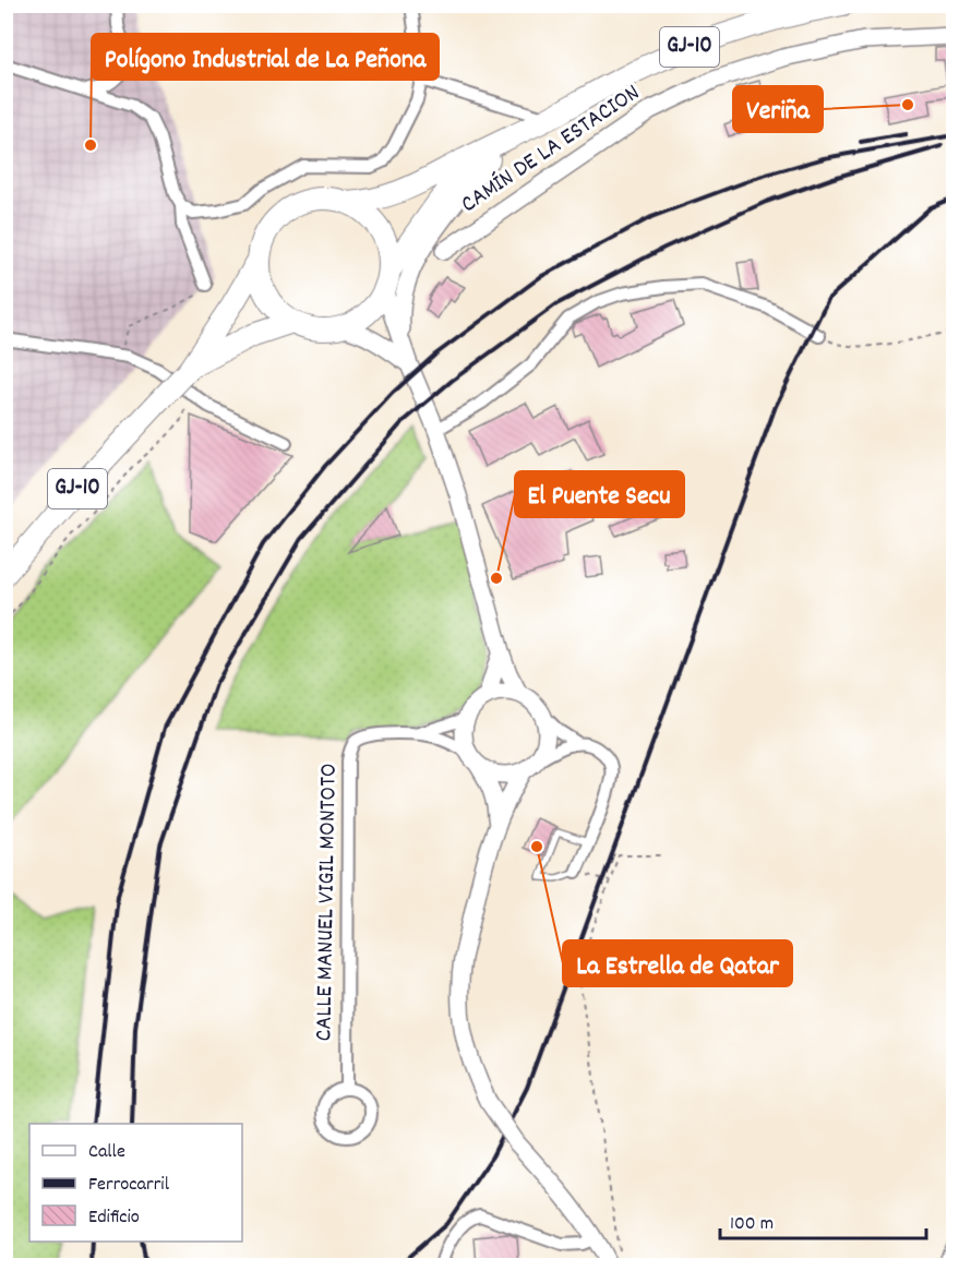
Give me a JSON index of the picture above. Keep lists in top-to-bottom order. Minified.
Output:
{"streets":{"highway":["GJ-10"],"street":["CAMÍN DE LA ESTACION","CALLE MANUEL VIGIL MONTOTO"]},"places":["Veriña","Polígono Industrial de La Peñona","El Puente Secu","La Estrella de Qatar"],"legend":["Calle","Ferrocarril","Edificio"],"scale_bar":"100 m"}
